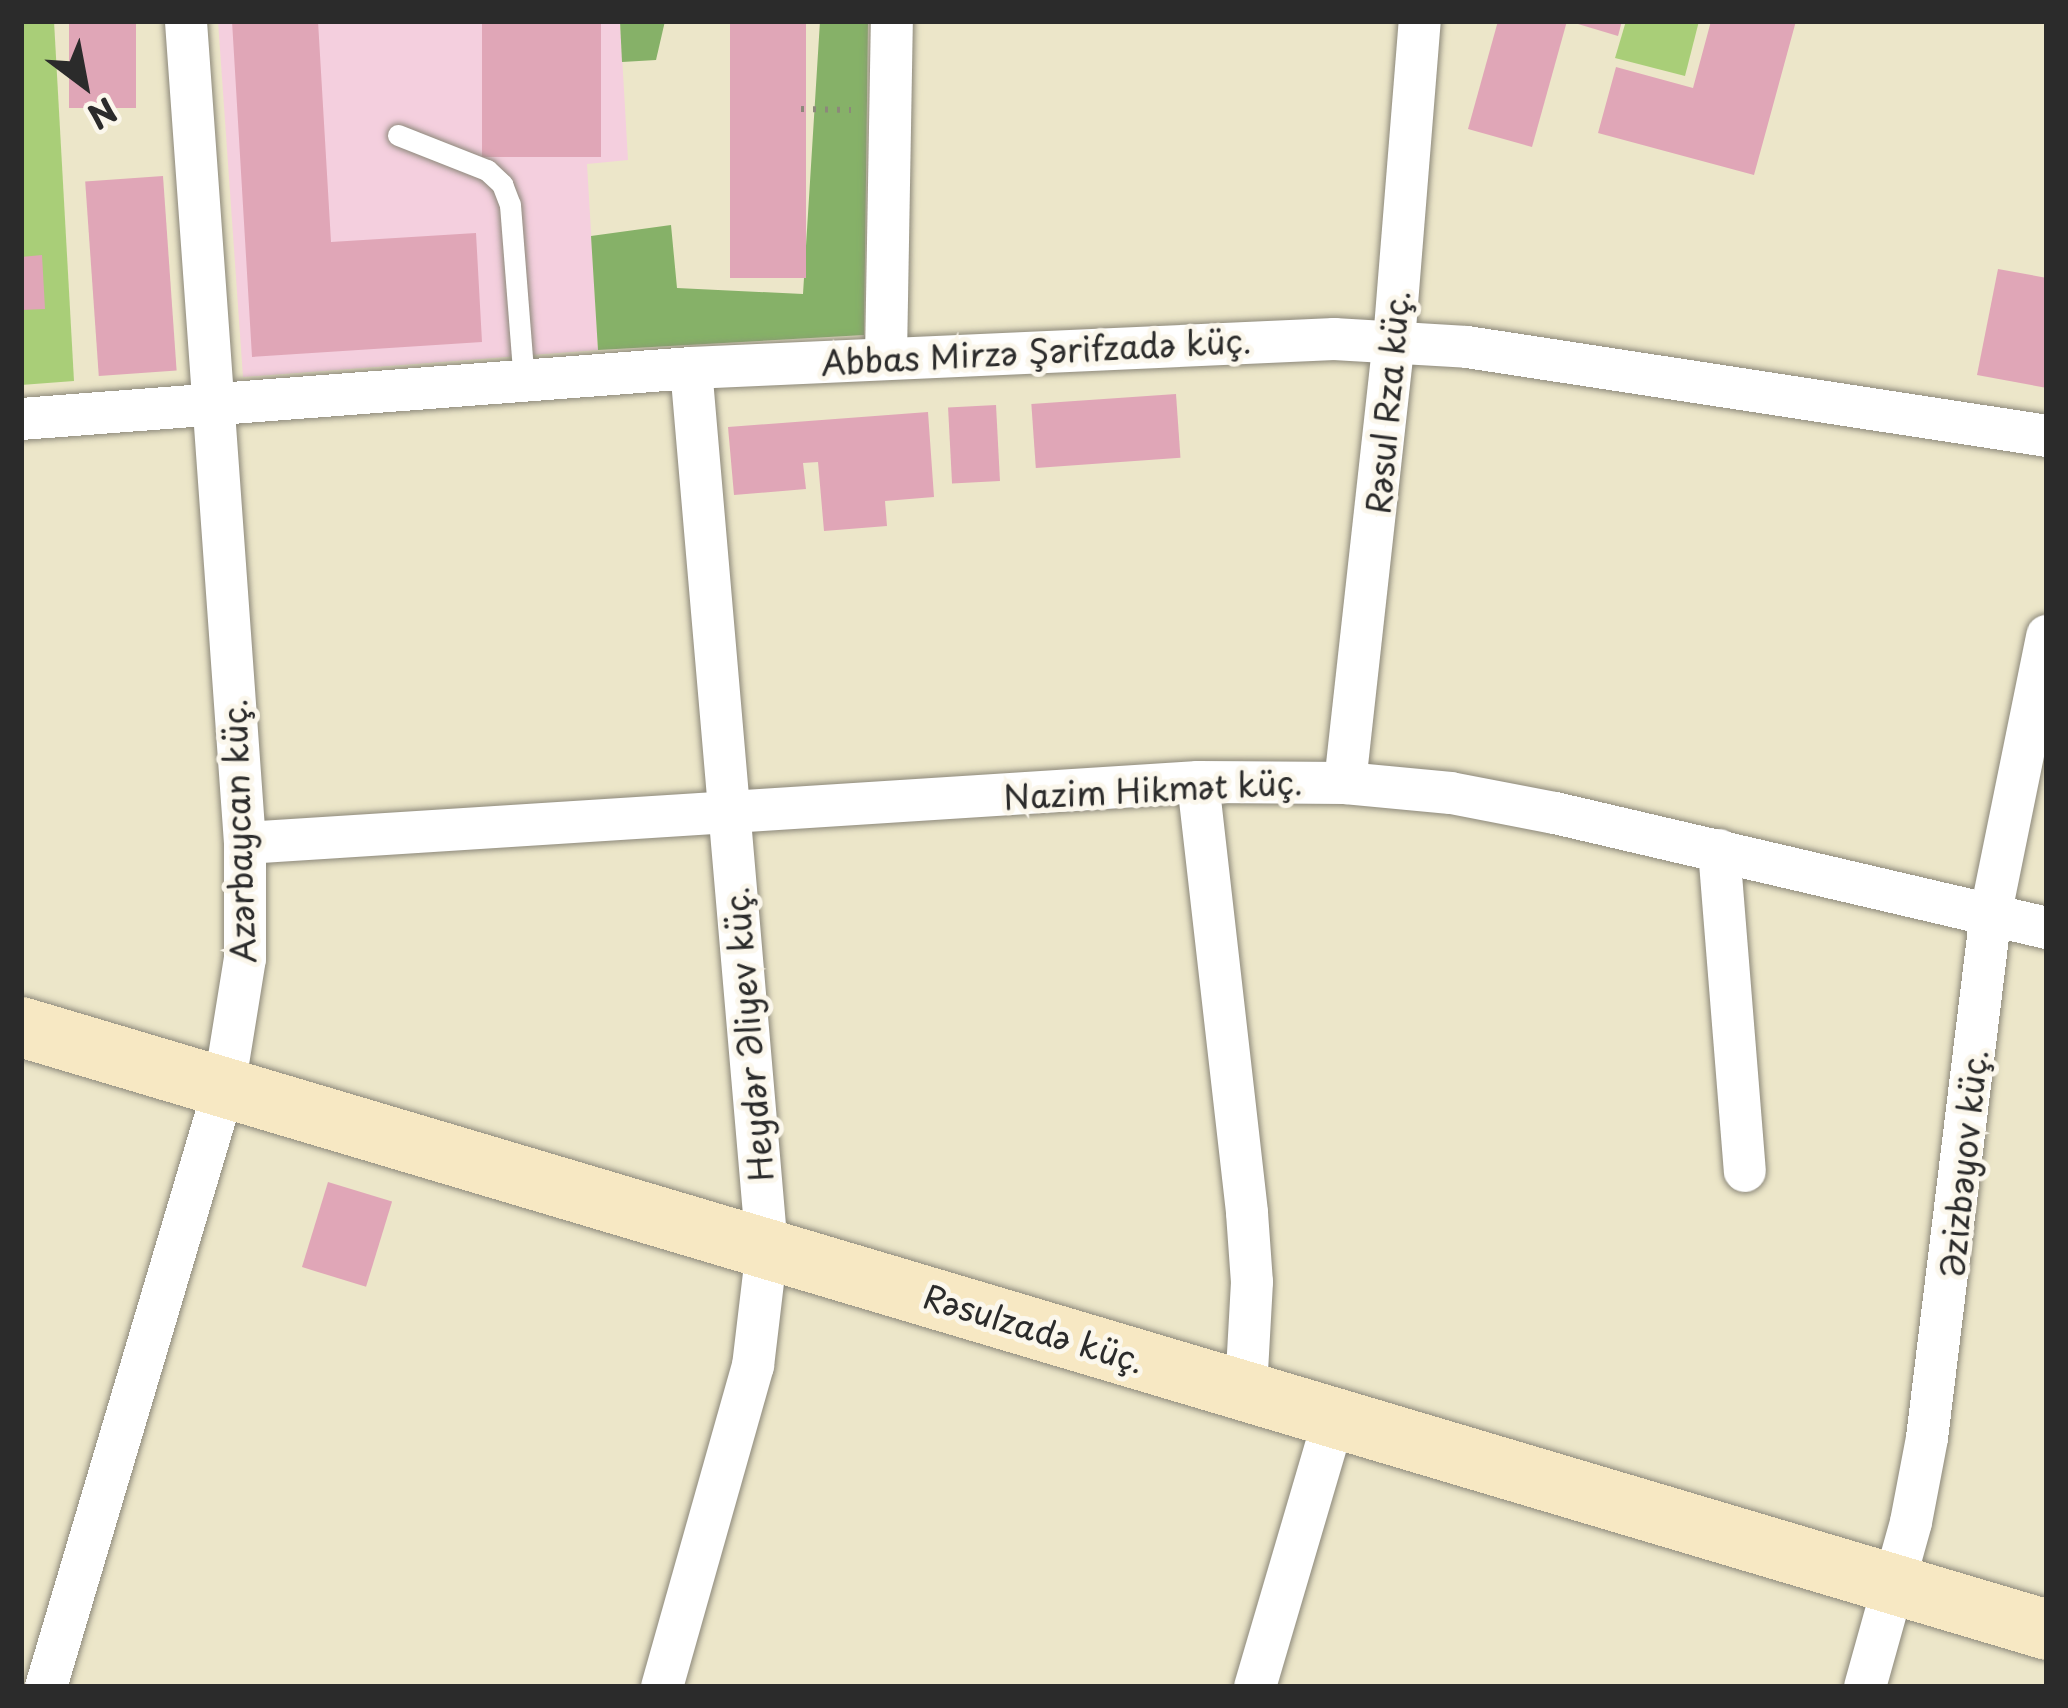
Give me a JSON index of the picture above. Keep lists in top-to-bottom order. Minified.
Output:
{"streets":{"street":["Abbas Mirzə Şərifzadə küç.","Rəsul Rza küç.","Nazim Hikmət küç.","Azərbaycan küç.","Heydər Əliyev küç.","Əzizbəyov küç.","Rəsulzadə küç."]},"crossings":[["Abbas Mirzə Şərifzadə küç.","Rəsul Rza küç."],["Abbas Mirzə Şərifzadə küç.","Azərbaycan küç."],["Abbas Mirzə Şərifzadə küç.","Heydər Əliyev küç."],["Rəsul Rza küç.","Nazim Hikmət küç."],["Nazim Hikmət küç.","Azərbaycan küç."],["Nazim Hikmət küç.","Heydər Əliyev küç."],["Nazim Hikmət küç.","Əzizbəyov küç."],["Azərbaycan küç.","Rəsulzadə küç."],["Heydər Əliyev küç.","Rəsulzadə küç."],["Əzizbəyov küç.","Rəsulzadə küç."]],"north":"bottom right"}
